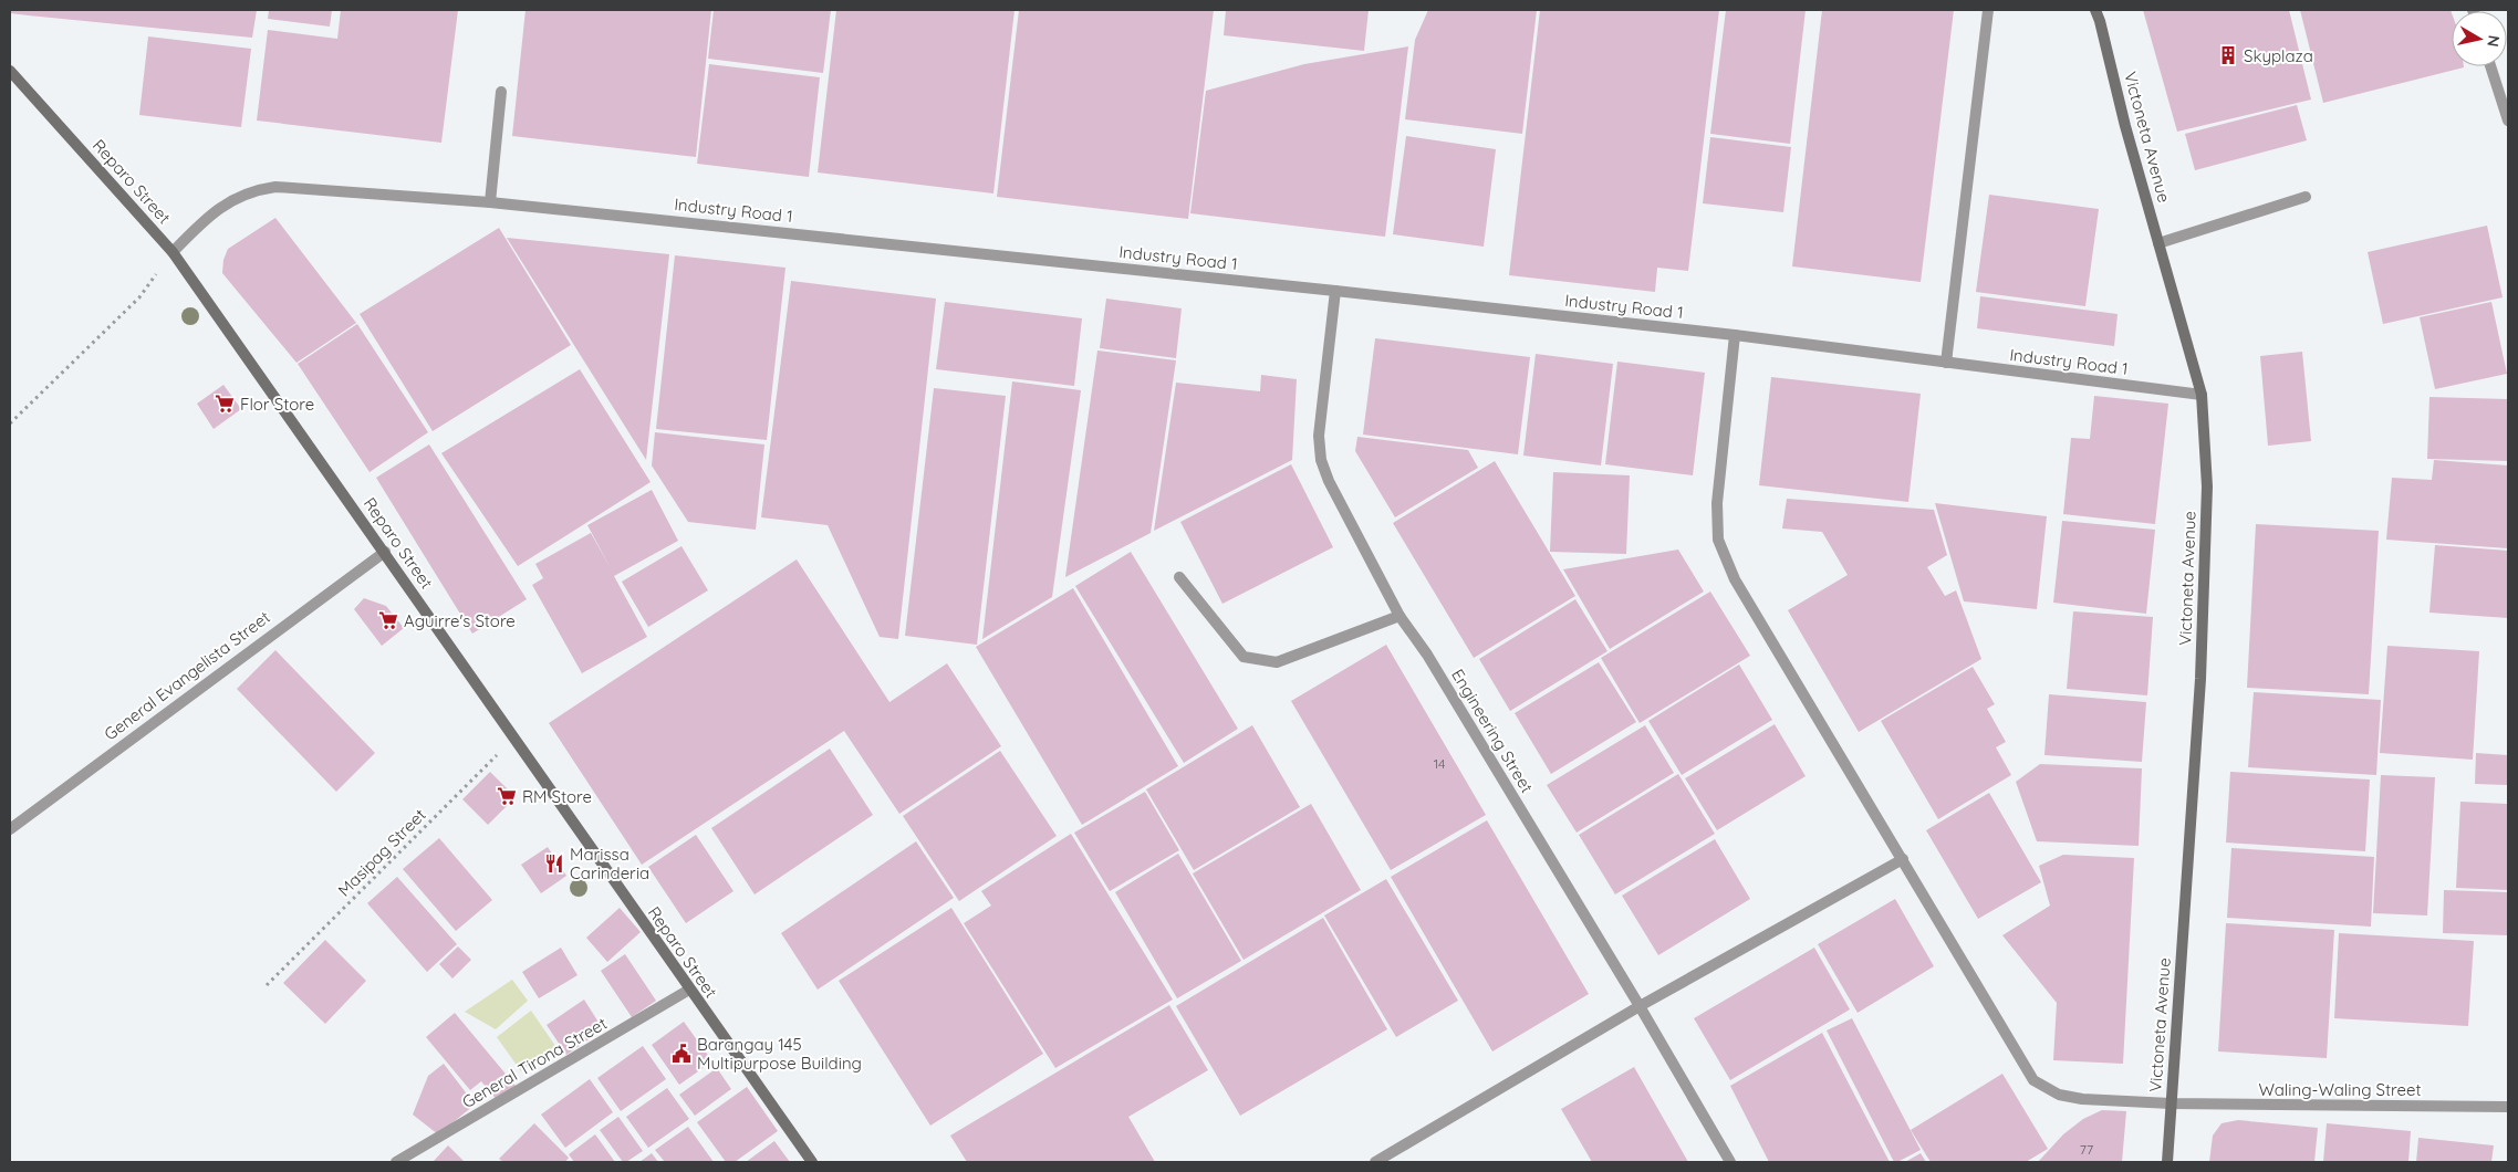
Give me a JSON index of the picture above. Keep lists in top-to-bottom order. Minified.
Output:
{"streets":{"street":["Victoneta Avenue","Reparo Street","Industry Road 1","General Evangelista Street","Engineering Street","General Tirona Street","Waling-Waling Street"],"path":["Masipag Street"]},"crossings":[["Victoneta Avenue","Industry Road 1"],["Victoneta Avenue","Waling-Waling Street"],["Reparo Street","Industry Road 1"],["Reparo Street","General Evangelista Street"],["Reparo Street","Masipag Street"],["Reparo Street","General Tirona Street"],["Industry Road 1","Engineering Street"],["Industry Road 1","Waling-Waling Street"]],"places":{"building":["Skyplaza"],"supermarket":["Flor Store","Aguirre's Store","RM Store"],"restaurant":["Marissa Carinderia"],"public building":["Barangay 145 Multipurpose Building"]},"house_numbers":["14","77"],"north":"right"}
